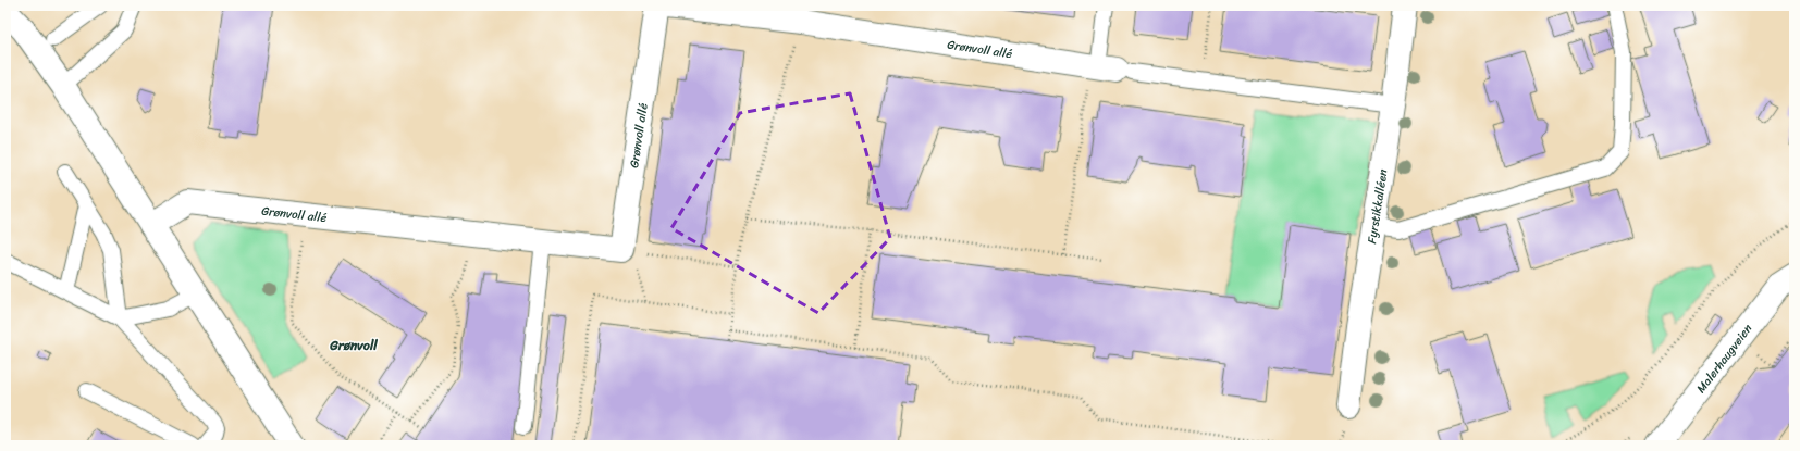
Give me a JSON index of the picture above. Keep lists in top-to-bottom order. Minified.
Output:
{"streets":{"street":["Grønvoll allé","Fyrstikkalléen","Malerhaugveien"]},"districts":["Grønvoll"]}
